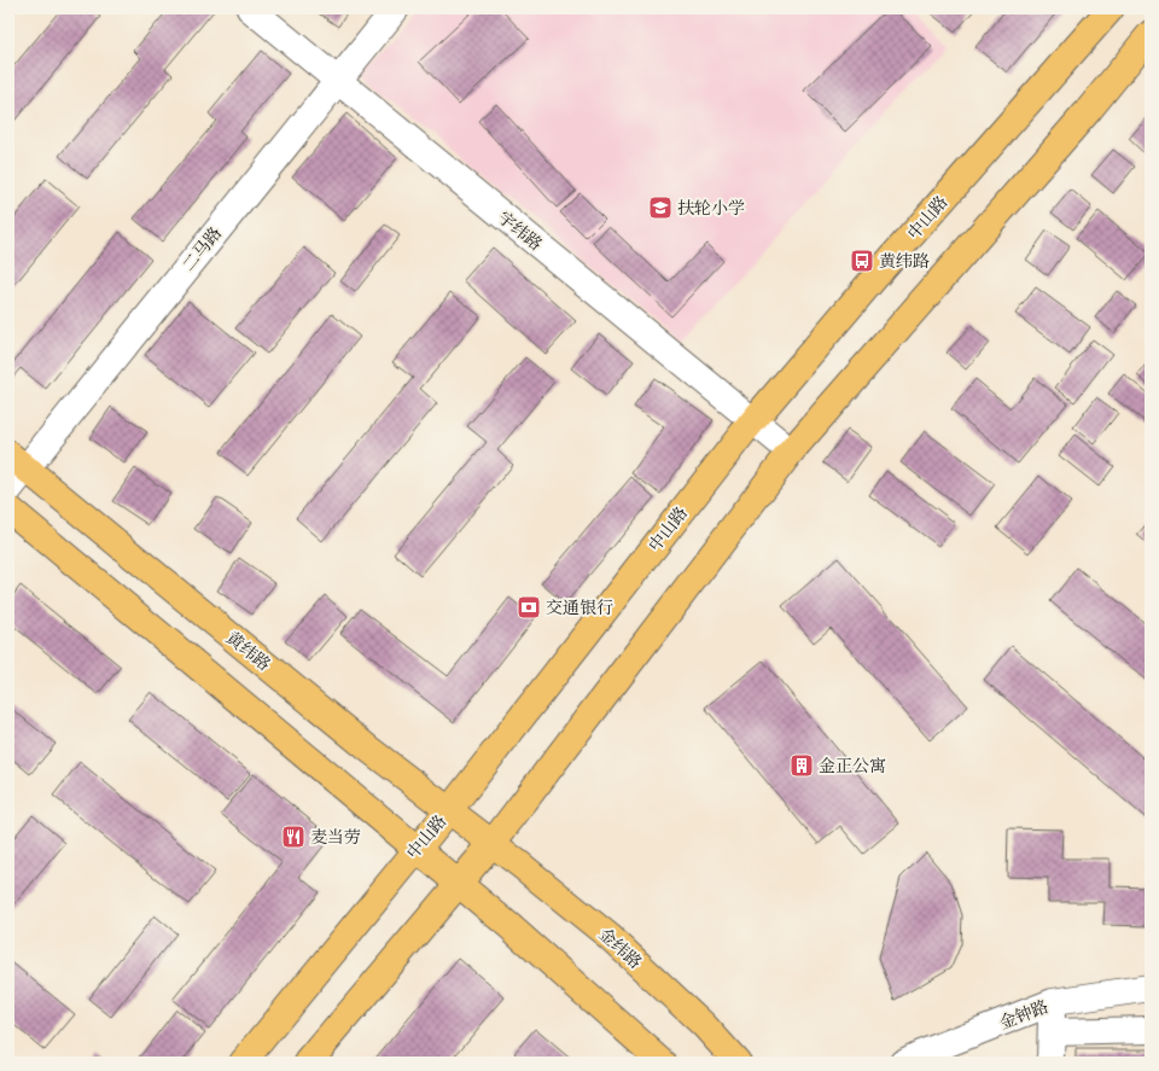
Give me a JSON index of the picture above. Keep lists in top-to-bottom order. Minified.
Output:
{"streets":{"main road":["中山路","黄纬路","金纬路"],"street":["宇纬路","二马路","金钟路"]},"crossings":[["中山路","宇纬路"],["中山路","黄纬路"],["宇纬路","二马路"],["二马路","黄纬路"],["黄纬路","金纬路"]],"places":{"school or university":["扶轮小学"],"bus stop":["黄纬路"],"bank":["交通银行"],"building":["金正公寓"],"restaurant":["麦当劳"]}}
